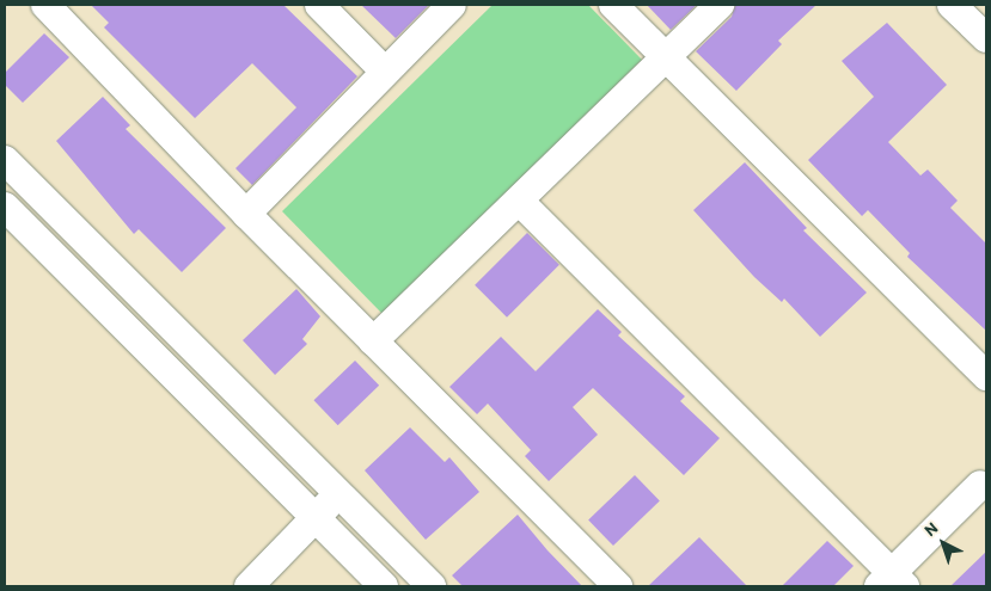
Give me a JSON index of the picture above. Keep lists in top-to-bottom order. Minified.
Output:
{"north":"top left"}
